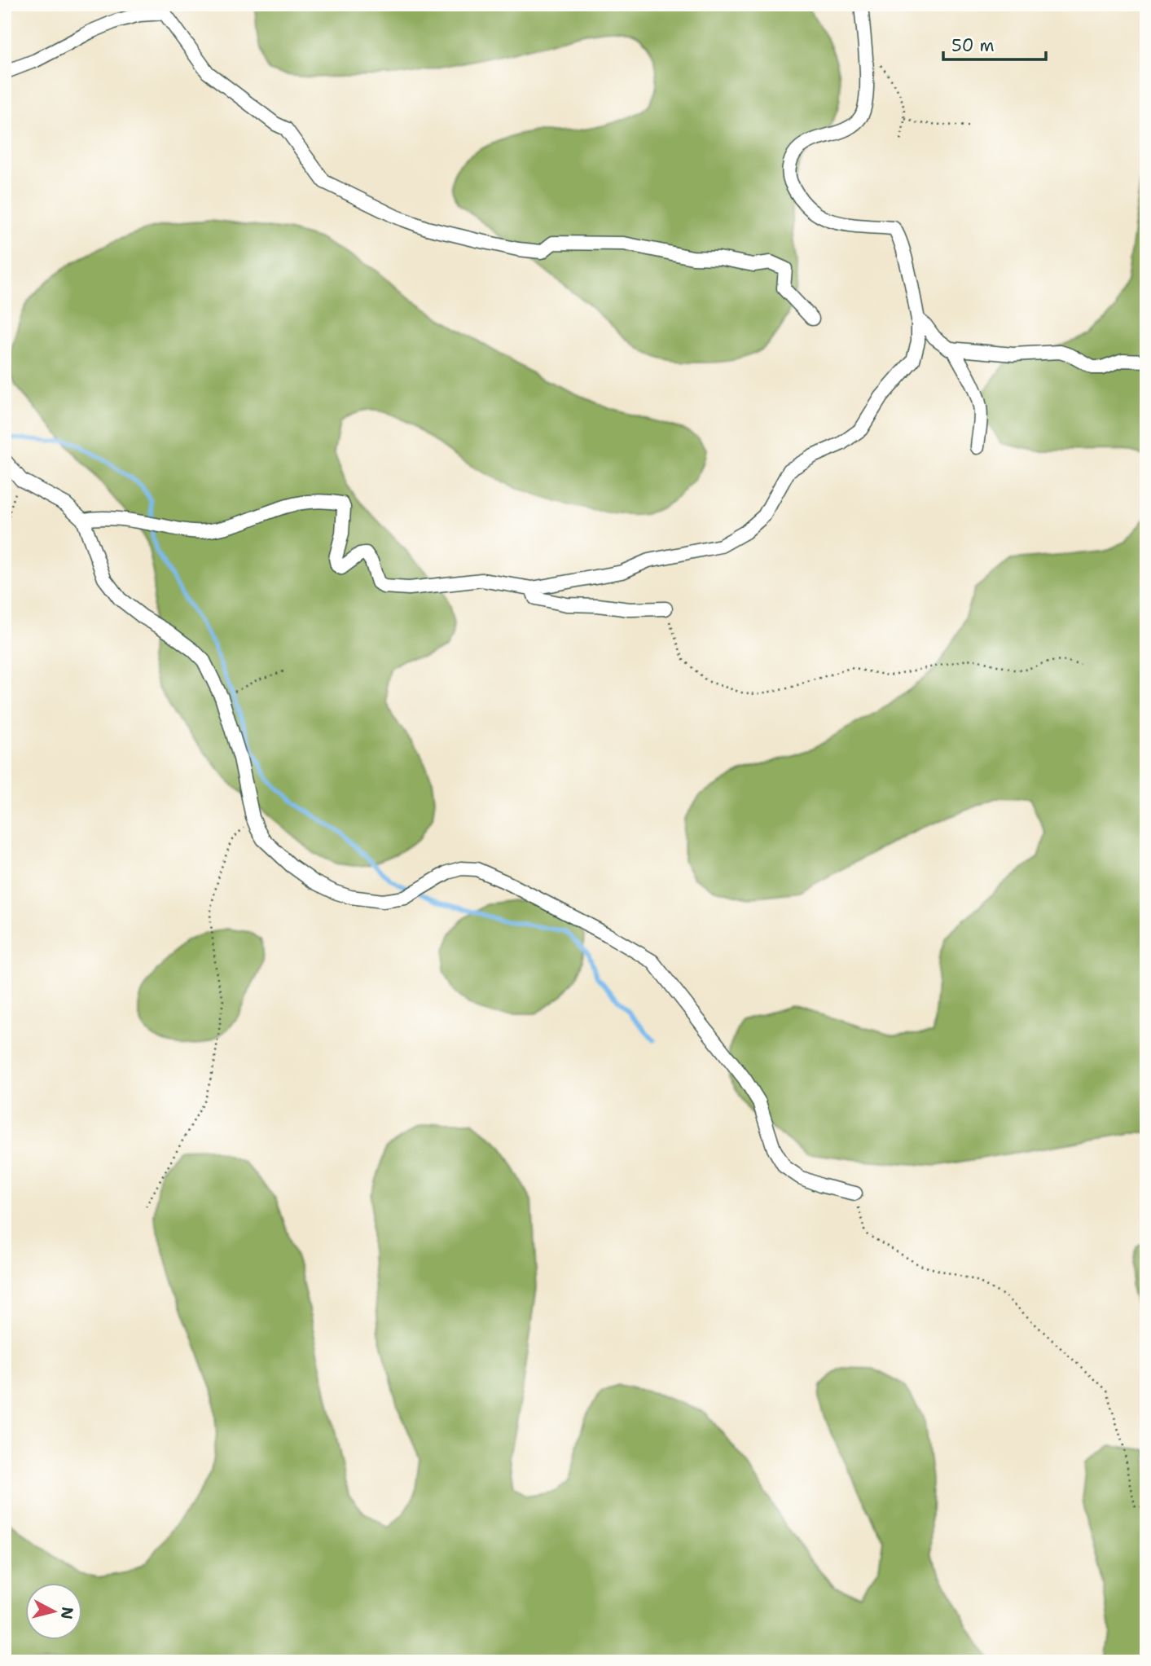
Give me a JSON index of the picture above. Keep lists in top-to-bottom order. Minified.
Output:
{"scale_bar":"50 m","north":"right"}
